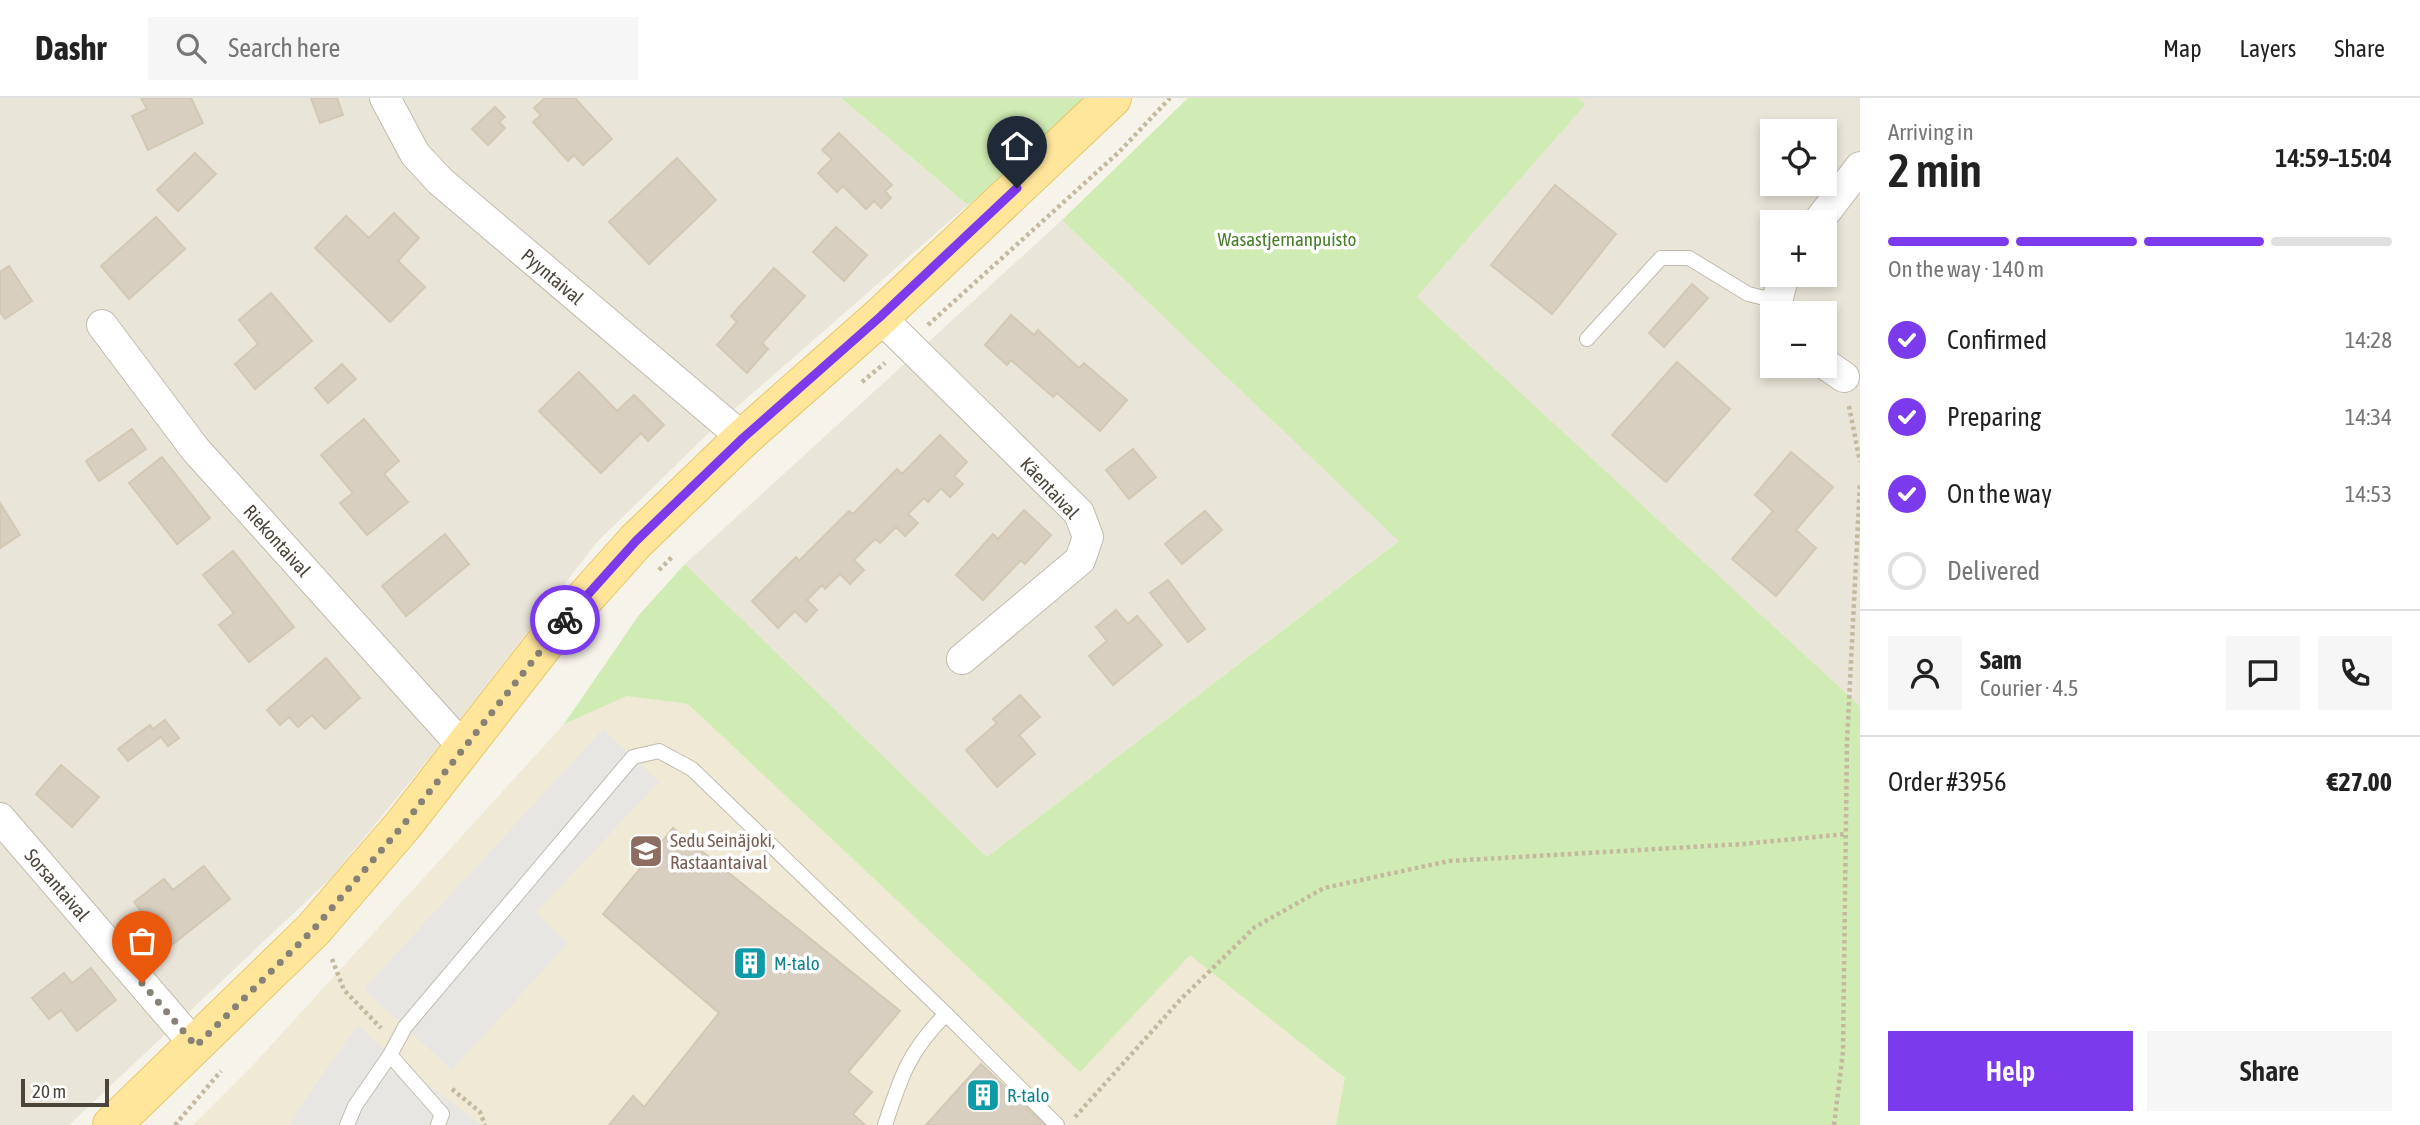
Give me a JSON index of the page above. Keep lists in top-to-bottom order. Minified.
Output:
{"streets":{"street":["Pyyntaival","Käentaival","Riekontaival","Sorsantaival"]},"parks":["Wasastjernanpuisto"],"places":{"school or university":["Sedu Seinäjoki, Rastaantaival"],"building":["M-talo","R-talo"]},"scale_bar":"20 m","page":{"header":"Dashr","search":"Search here","nav":["Map","Layers","Share"],"heading":["2 min","Arriving in","14:59–15:04"],"panel":["Sam","Courier · 4.5","Order #3956","€27.00"],"map_buttons":["+","−"],"bar":"On the way · 140 m","list":[["Confirmed","14:28"],["Preparing","14:34"],["On the way","14:53"],"Delivered"],"buttons":["Help","Share"],"scale":"20 m"}}
